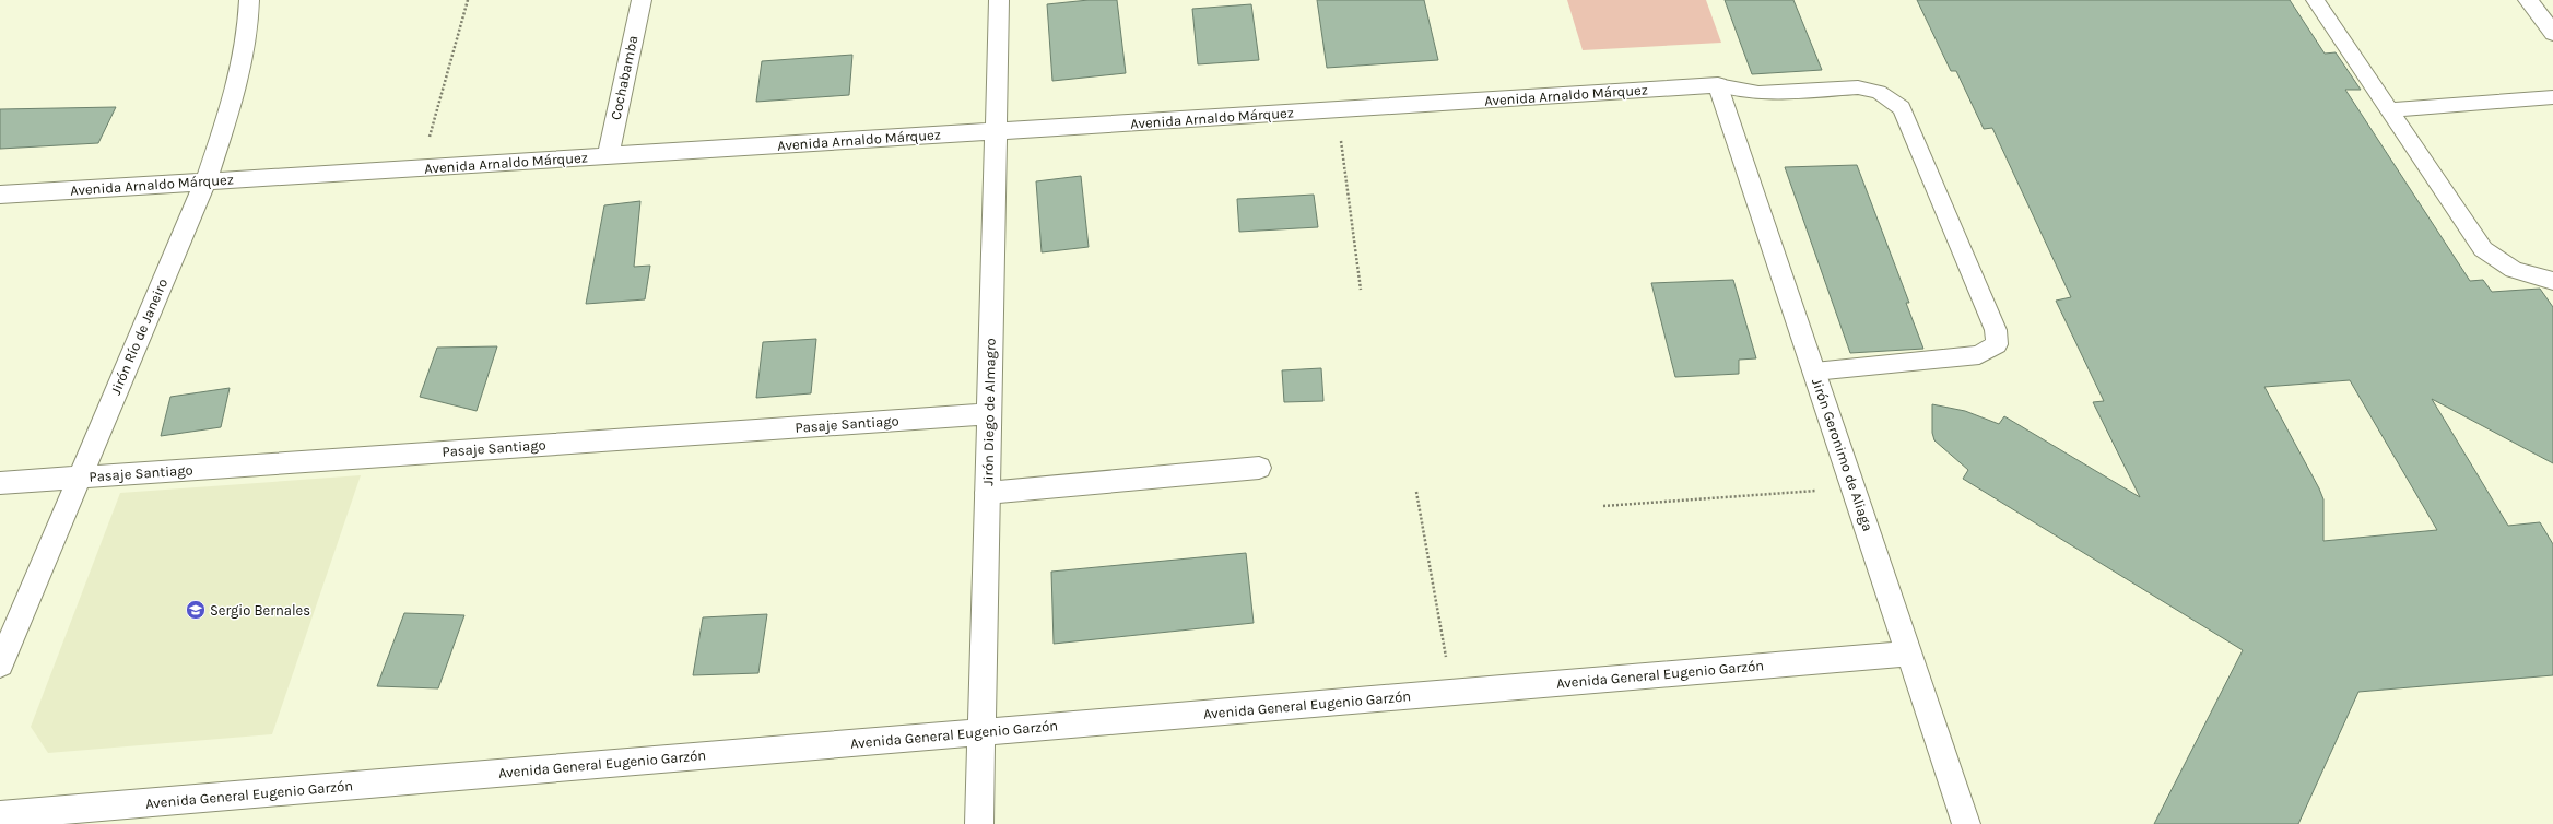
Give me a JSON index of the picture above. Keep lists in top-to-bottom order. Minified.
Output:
{"streets":{"street":["Cochabamba","Avenida Arnaldo Márquez","Jirón Río de Janeiro","Jirón Diego de Almagro","Pasaje Santiago","Jirón Geronimo de Aliaga","Avenida General Eugenio Garzón"]},"crossings":[["Cochabamba","Avenida Arnaldo Márquez"],["Avenida Arnaldo Márquez","Jirón Río de Janeiro"],["Avenida Arnaldo Márquez","Jirón Diego de Almagro"],["Avenida Arnaldo Márquez","Jirón Geronimo de Aliaga"],["Jirón Río de Janeiro","Pasaje Santiago"],["Jirón Diego de Almagro","Pasaje Santiago"],["Jirón Diego de Almagro","Avenida General Eugenio Garzón"],["Jirón Geronimo de Aliaga","Avenida General Eugenio Garzón"]],"places":{"school or university":["Sergio Bernales"]}}
